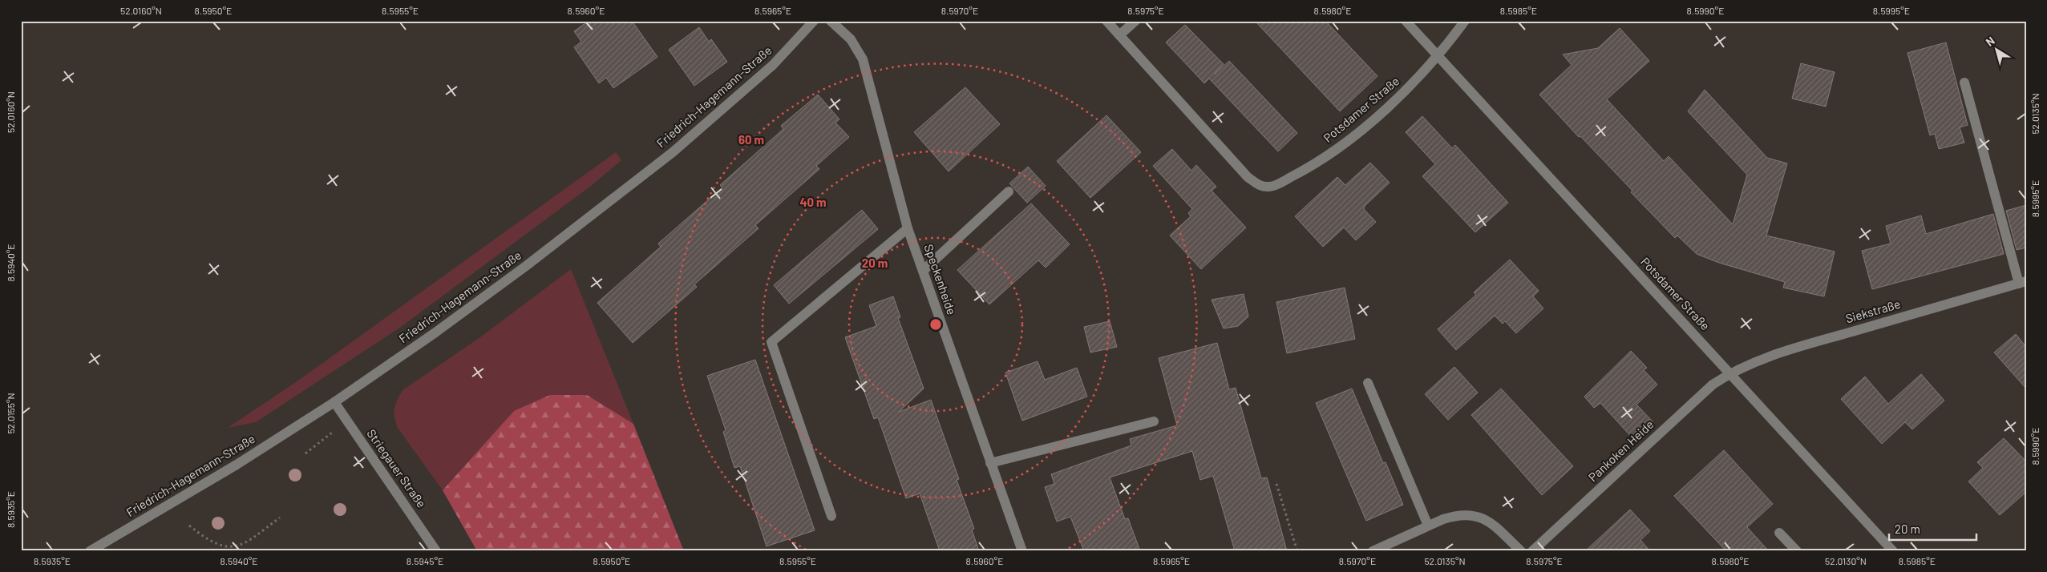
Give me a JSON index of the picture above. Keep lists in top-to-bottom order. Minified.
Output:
{"streets":{"street":["Friedrich-Hagemann-Straße","Potsdamer Straße","Speckenheide","Siekstraße","Pankoken Heide","Striegauer Straße"]},"crossings":[["Friedrich-Hagemann-Straße","Striegauer Straße"],["Potsdamer Straße","Siekstraße"],["Potsdamer Straße","Pankoken Heide"],["Siekstraße","Pankoken Heide"]],"scale_bar":"20 m","north":"top left","coordinates":["52.0160°N","8.5950°E","8.5955°E","8.5960°E","8.5965°E","8.5970°E","8.5975°E","8.5980°E","8.5985°E","8.5990°E","8.5995°E","52.0135°N","8.5940°E","52.0155°N","8.5935°E","8.5945°E","52.0130°N"],"rings":["60 m","40 m","20 m"]}
